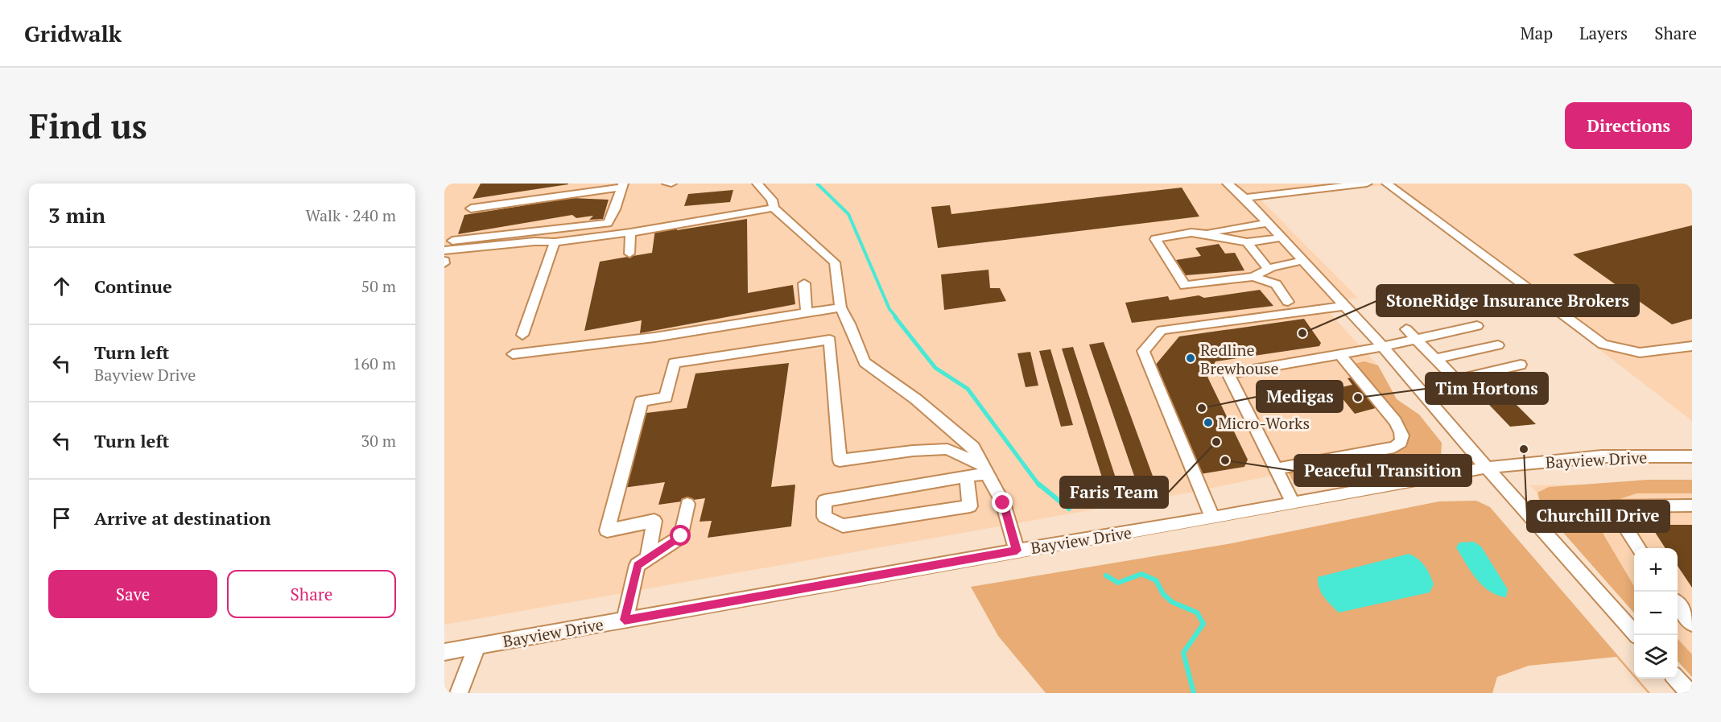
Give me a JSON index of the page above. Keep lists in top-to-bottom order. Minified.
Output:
{"streets":{"street":["Bayview Drive"]},"places":["StoneRidge Insurance Brokers","Redline Brewhouse","Tim Hortons","Medigas","Micro-Works","Faris Team","Churchill Drive","Peaceful Transition"],"page":{"header":"Gridwalk","nav":["Map","Layers","Share"],"buttons":["Directions",["Save","Share"]],"title":"Find us","heading":["3 min","Walk · 240 m"],"list":[["Continue","50 m"],["Turn left","Bayview Drive","160 m"],["Turn left","30 m"],"Arrive at destination"],"map_buttons":["+","−"]}}
